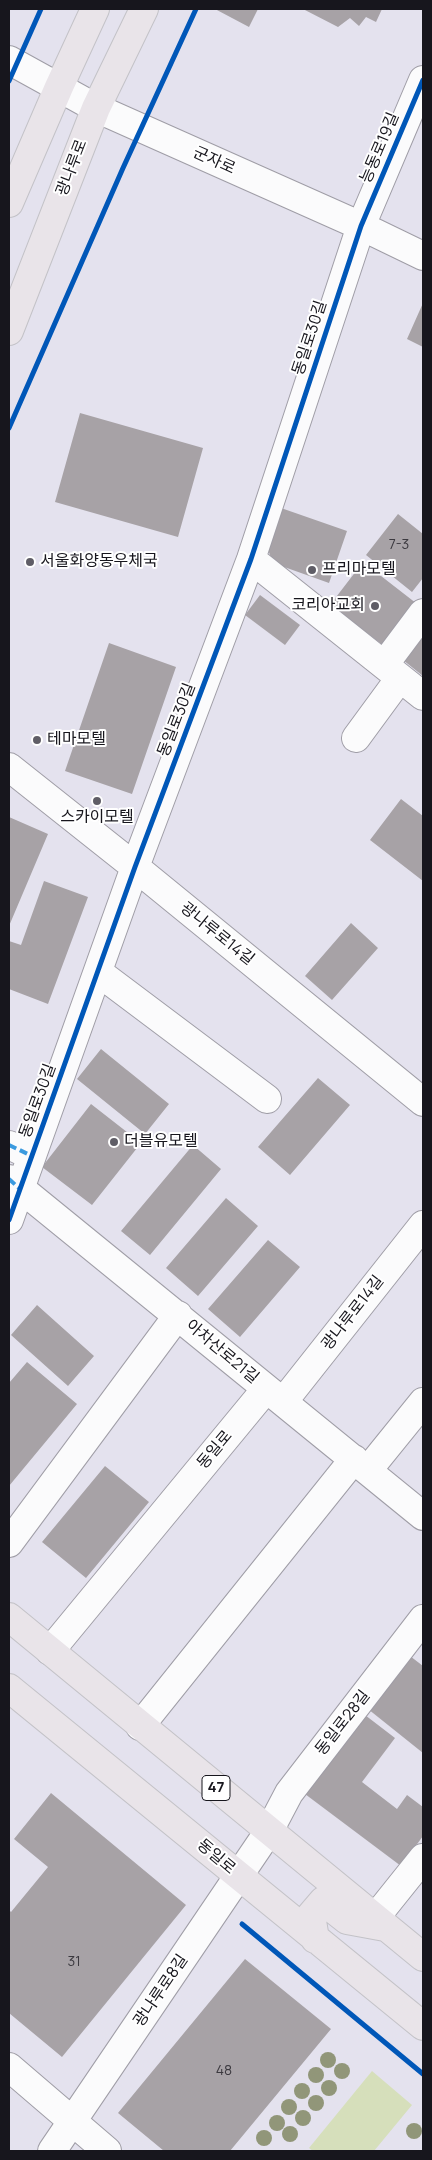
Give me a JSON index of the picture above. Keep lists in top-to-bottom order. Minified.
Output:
{"streets":{"main road":["광나루로","동일로","47"],"street":["능동로19길","군자로","동일로30길","광나루로14길","아차산로21길","동일로28길","광나루로8길"]},"crossings":[["능동로19길","군자로"],["능동로19길","동일로30길"],["군자로","광나루로"],["군자로","동일로30길"],["동일로30길","광나루로14길"],["동일로30길","아차산로21길"],["광나루로14길","아차산로21길"],["광나루로14길","동일로"],["아차산로21길","동일로"],["동일로","47"],["동일로","광나루로8길"],["동일로28길","47"],["동일로28길","광나루로8길"],["47","광나루로8길"]],"places":["서울화양동우체국","프리마모텔","코리아교회","테마모텔","스카이모텔","더블유모텔"],"house_numbers":["7-3","31","48"]}
